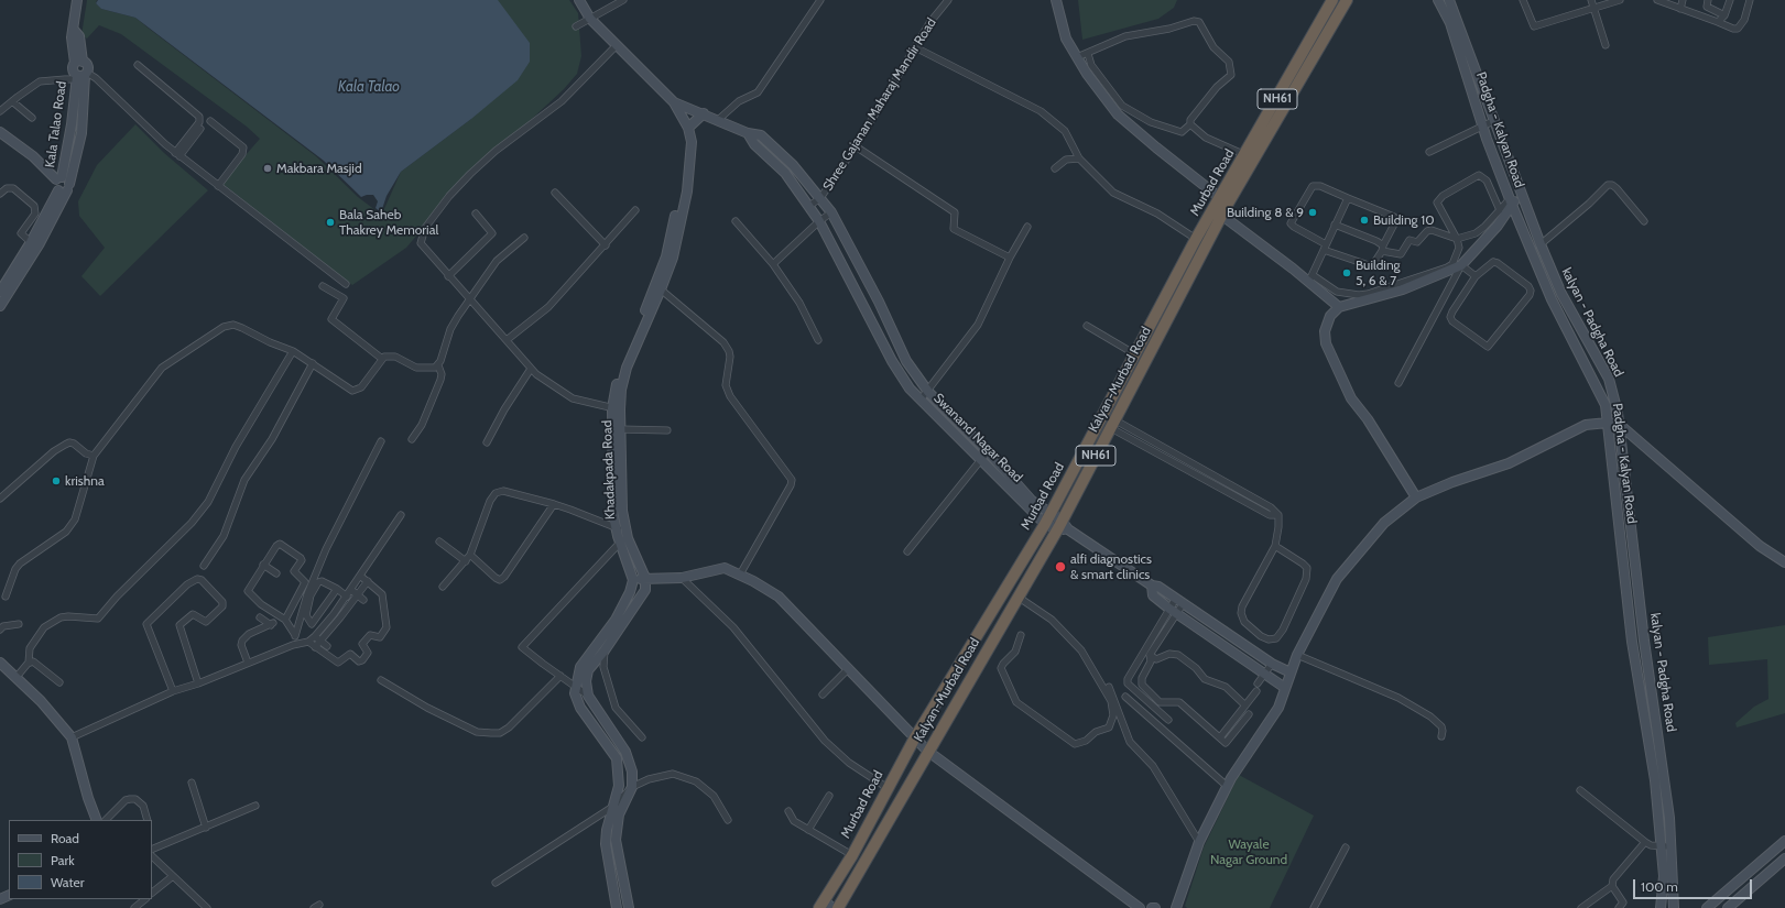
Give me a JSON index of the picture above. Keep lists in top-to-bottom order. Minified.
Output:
{"streets":{"highway":["NH61","Murbad Road","Kalyan-Murbad Road"],"street":["Shree Gajanan Maharaj Mandir Road","Kala Talao Road","Padgha - Kalyan Road","kalyan - Padgha Road","Swanand Nagar Road","Khadakpada Road"]},"crossings":[["NH61","Murbad Road"],["Shree Gajanan Maharaj Mandir Road","Swanand Nagar Road"],["Padgha - Kalyan Road","kalyan - Padgha Road"],["Murbad Road","Kalyan-Murbad Road"],["Murbad Road","Swanand Nagar Road"],["Kalyan-Murbad Road","Swanand Nagar Road"]],"water":["Kala Talao"],"parks":["Wayale Nagar Ground"],"places":["Makbara Masjid","Building 8 & 9","Building 10","Bala Saheb Thakrey Memorial","Building 5, 6 & 7","krishna","alfi diagnostics & smart clinics"],"legend":["Road","Park","Water"],"scale_bar":"100 m"}
